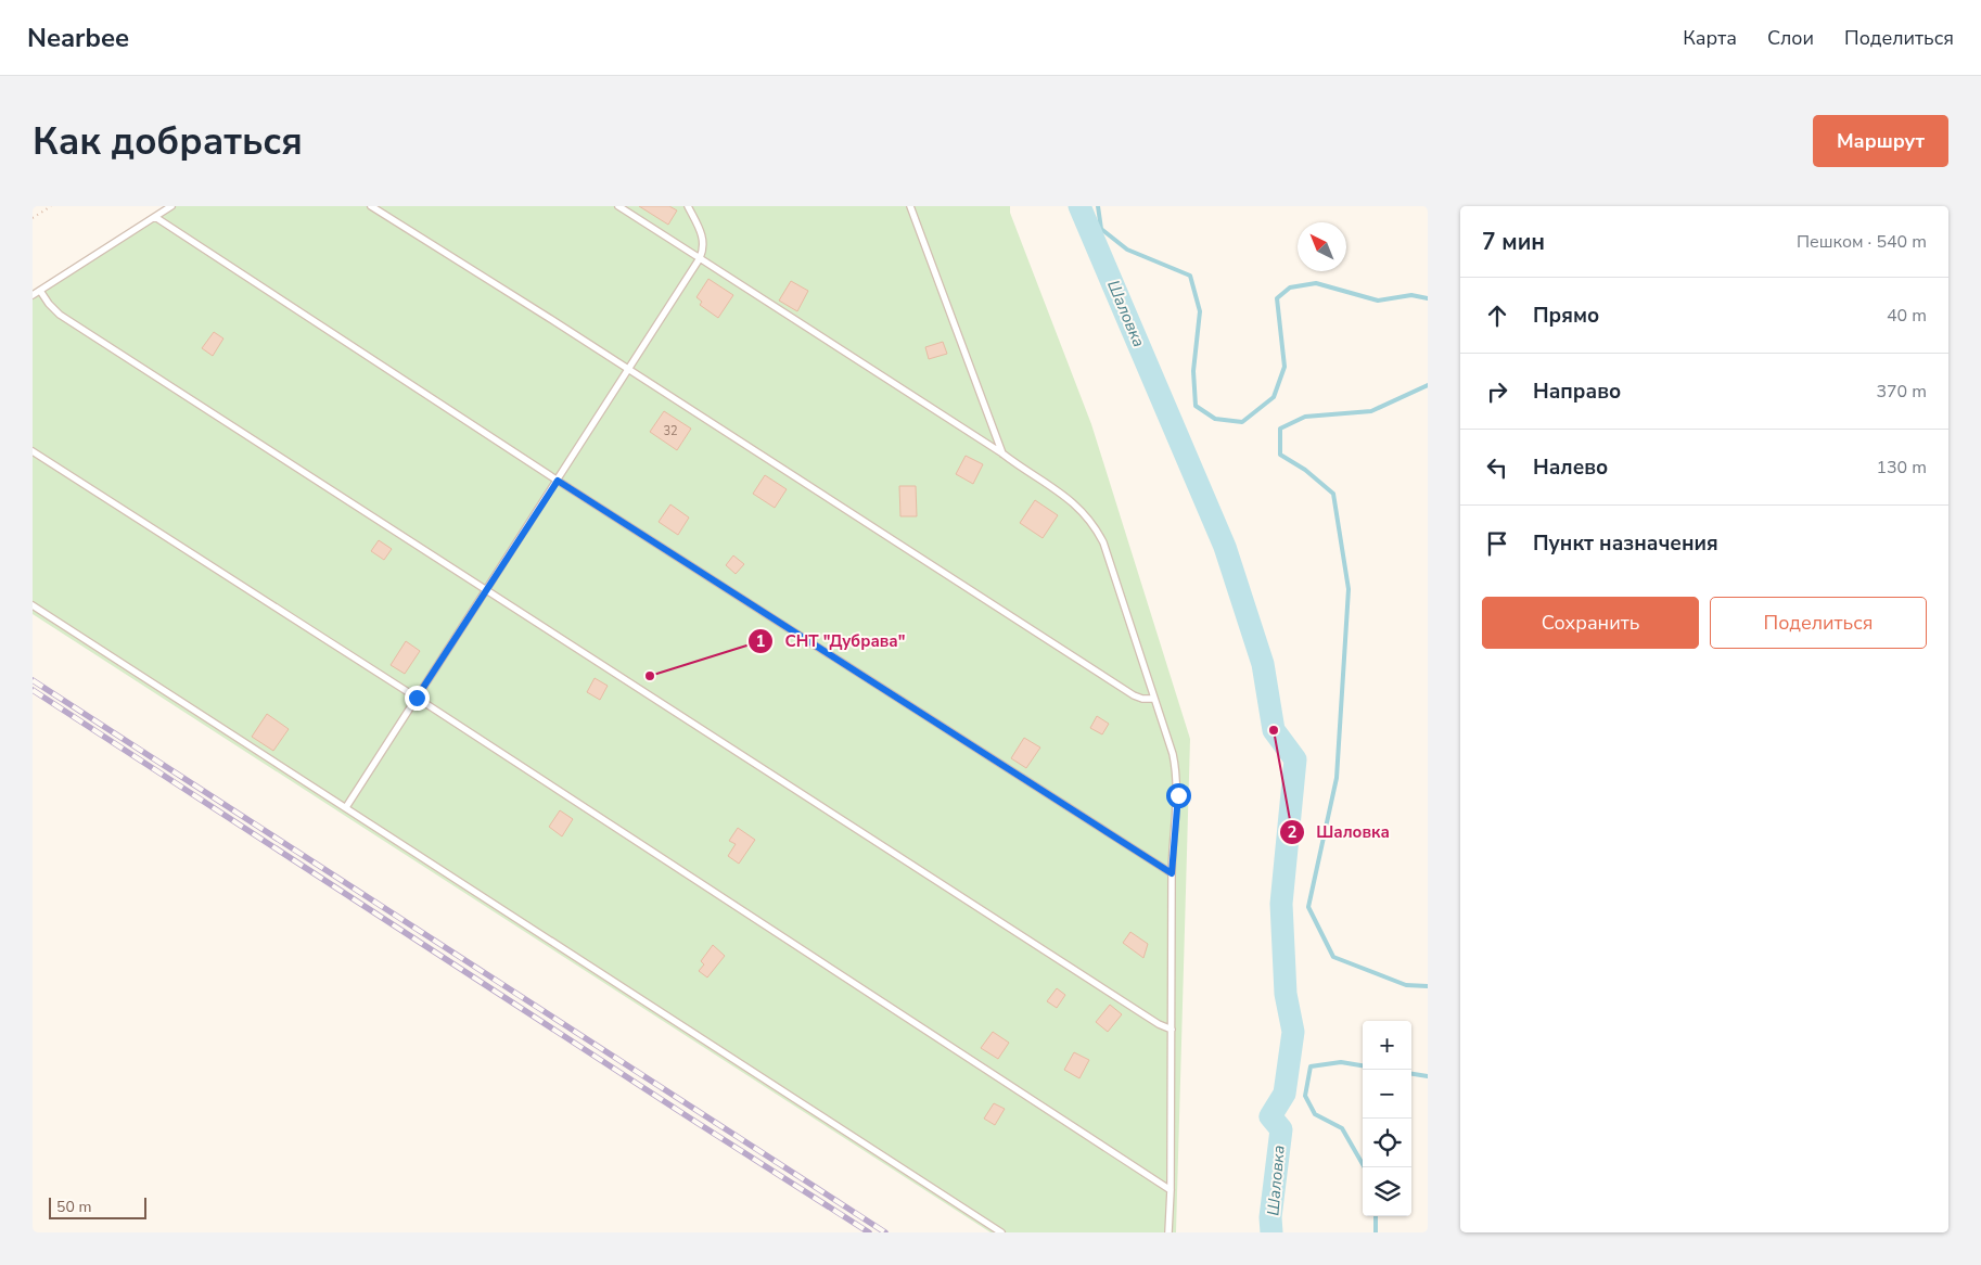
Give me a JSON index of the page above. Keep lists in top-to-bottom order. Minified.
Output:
{"water":["Шаловка"],"places":["СНТ \"Дубрава\"","Шаловка"],"house_numbers":["32"],"scale_bar":"50 m","north":"top left","page":{"header":"Nearbee","nav":["Карта","Слои","Поделиться"],"buttons":["Маршрут",["Сохранить","Поделиться"]],"title":"Как добраться","heading":["7 мин","Пешком · 540 m"],"list":[["Прямо","40 m"],["Направо","370 m"],["Налево","130 m"],"Пункт назначения"],"map_buttons":["+","−"],"scale":"50 m"}}
